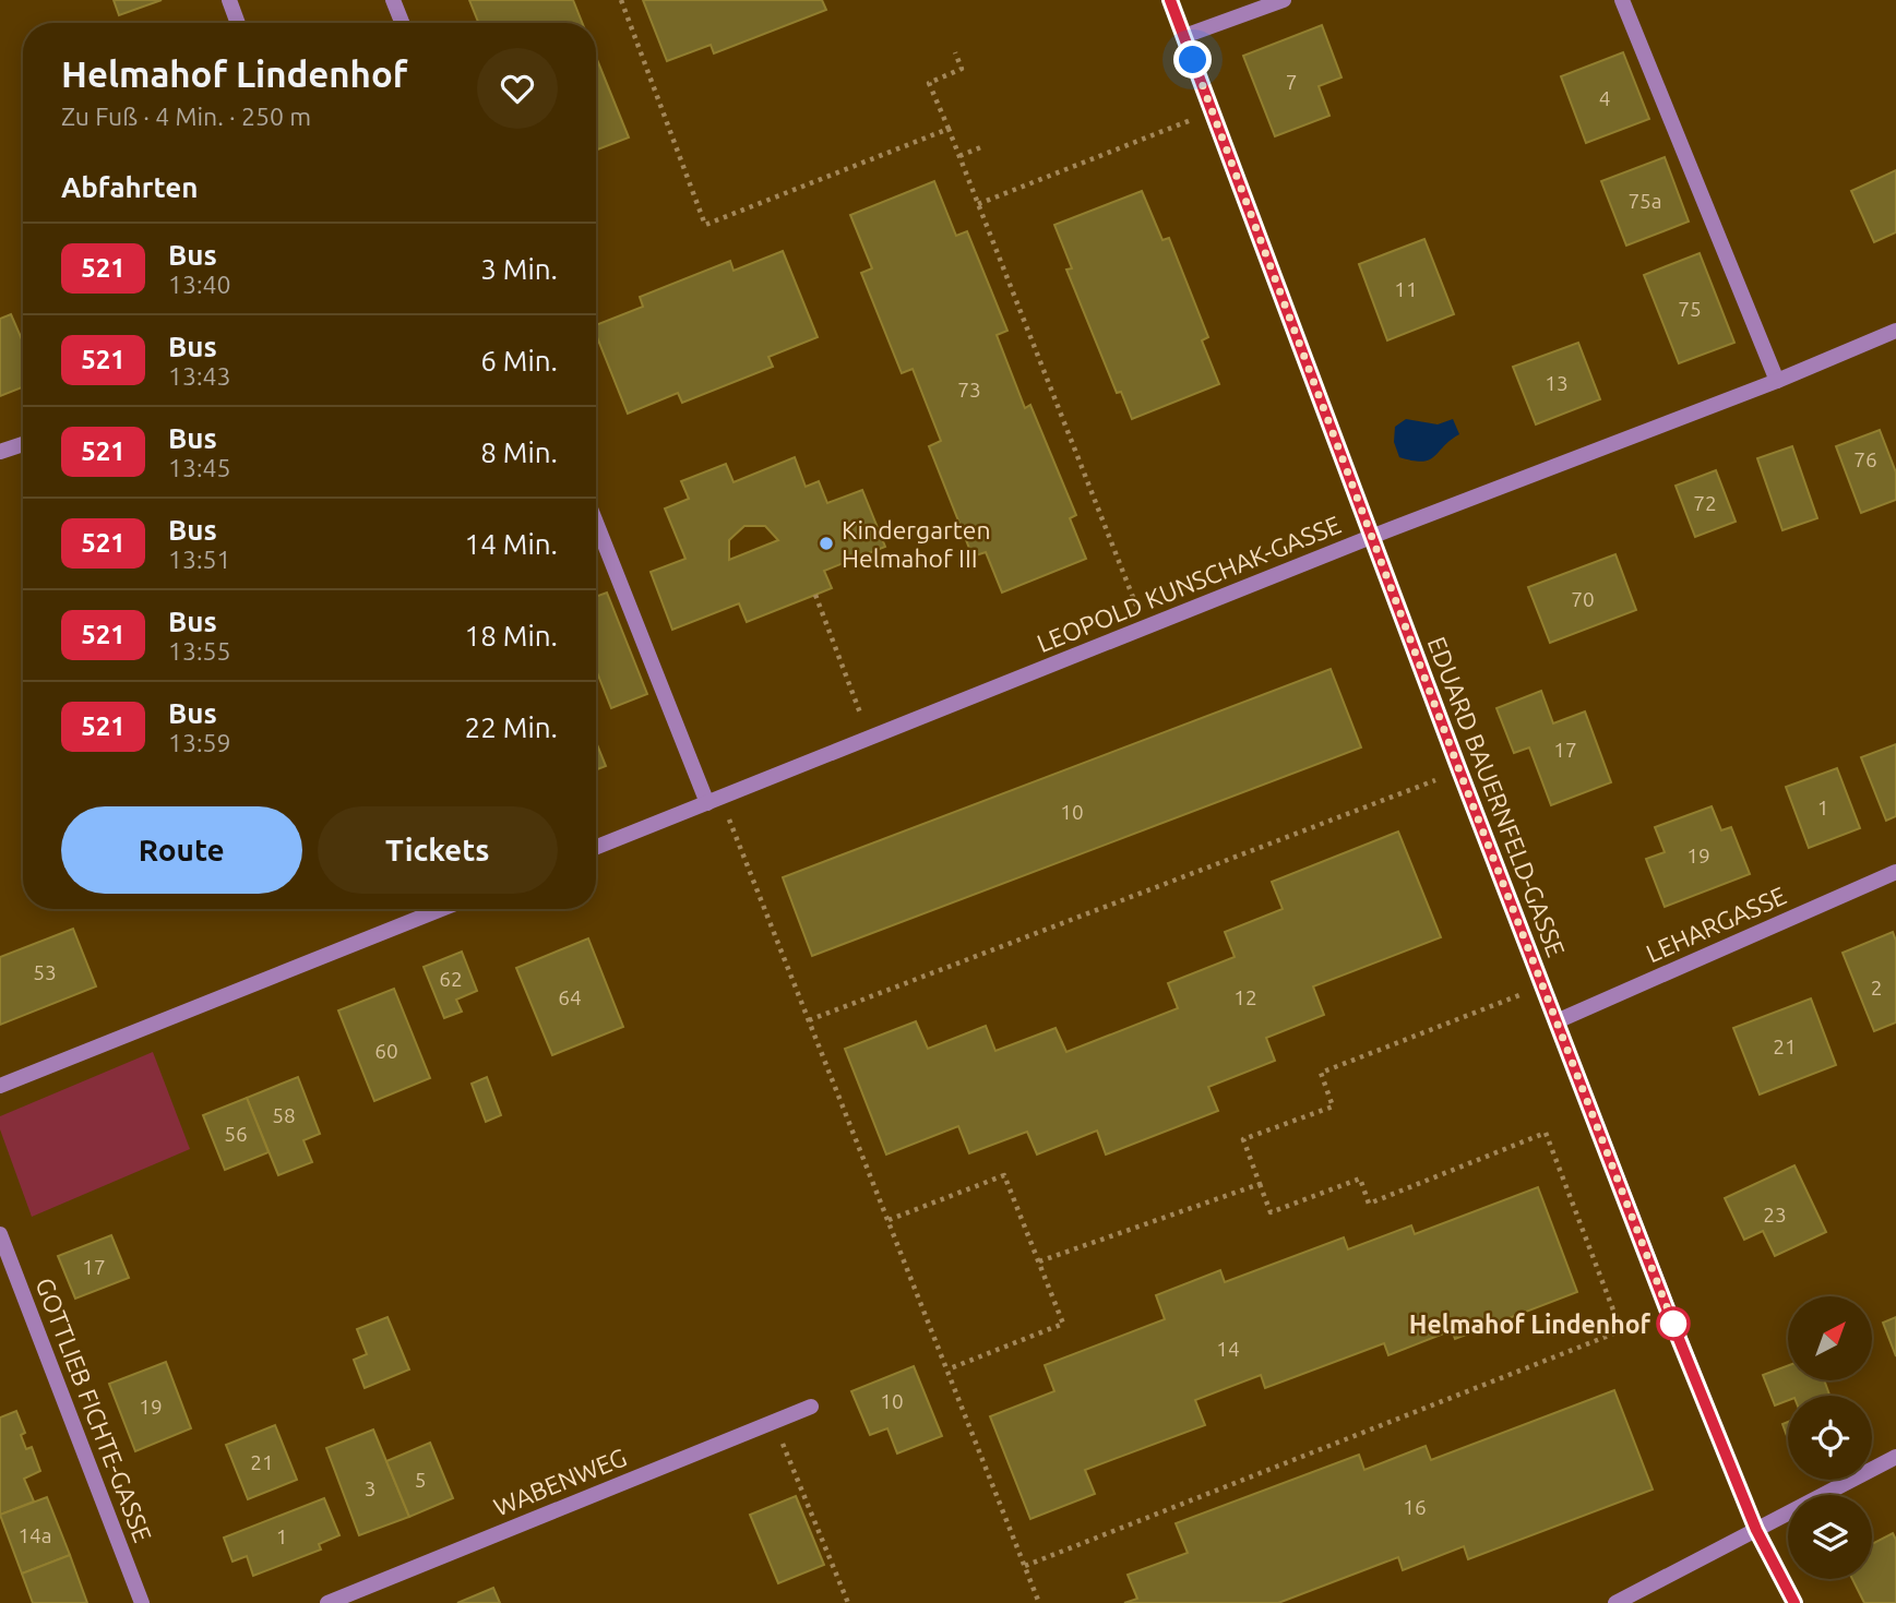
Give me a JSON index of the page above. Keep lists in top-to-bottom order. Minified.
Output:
{"streets":{"street":["LEOPOLD KUNSCHAK-GASSE","EDUARD BAUERNFELD-GASSE","LEHARGASSE","GOTTLIEB FICHTE-GASSE","WABENWEG"]},"crossings":[["LEOPOLD KUNSCHAK-GASSE","EDUARD BAUERNFELD-GASSE"],["EDUARD BAUERNFELD-GASSE","LEHARGASSE"]],"places":["Kindergarten Helmahof III","Helmahof Lindenhof"],"lines":["bus line 521"],"house_numbers":["7","4","75a","11","75","13","73","76","72","70","17","1","10","19","53","62","2","64","12","21","60","58","56","23","17","14","10","19","21","5","3","16","14a","1"],"north":"top right","page":{"heading":[["Helmahof Lindenhof","Zu Fuß · 4 Min. · 250 m"],"Abfahrten"],"list":[{"mark":"521","name":"Bus","note":"13:40","value":"3 Min."},{"mark":"521","name":"Bus","note":"13:43","value":"6 Min."},{"mark":"521","name":"Bus","note":"13:45","value":"8 Min."},{"mark":"521","name":"Bus","note":"13:51","value":"14 Min."},{"mark":"521","name":"Bus","note":"13:55","value":"18 Min."},{"mark":"521","name":"Bus","note":"13:59","value":"22 Min."}],"buttons":["Route","Tickets"]}}
